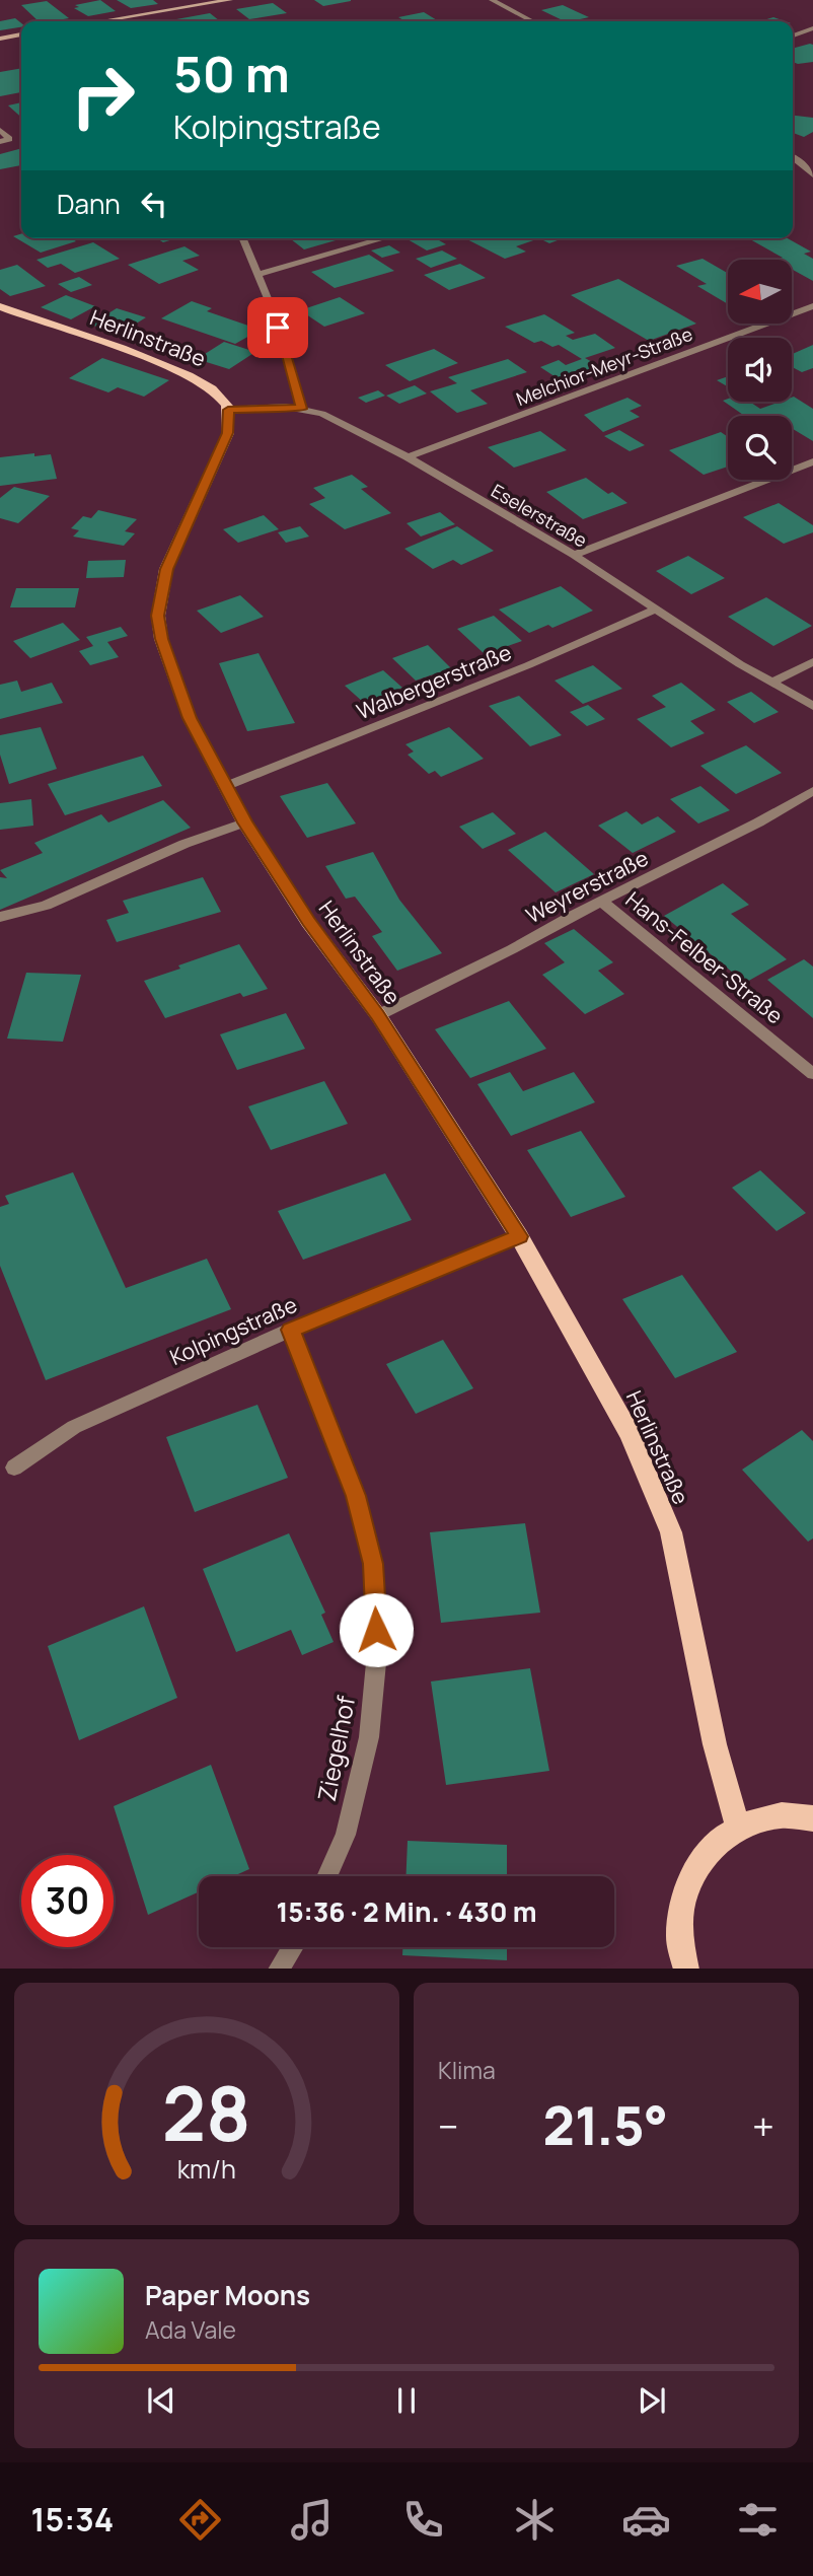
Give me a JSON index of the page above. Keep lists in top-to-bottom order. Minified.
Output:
{"streets":{"main road":["Herlinstraße"],"street":["Melchior-Meyr-Straße","Eselerstraße","Walbergerstraße","Weyrerstraße","Hans-Felber-Straße","Kolpingstraße","Ziegelhof"]},"crossings":[["Herlinstraße","Eselerstraße"],["Herlinstraße","Walbergerstraße"],["Herlinstraße","Weyrerstraße"],["Herlinstraße","Kolpingstraße"],["Melchior-Meyr-Straße","Eselerstraße"],["Eselerstraße","Walbergerstraße"],["Weyrerstraße","Hans-Felber-Straße"],["Kolpingstraße","Ziegelhof"]],"north":"left","page":{"turn":["50 m","Kolpingstraße"],"then":"Dann","limit":"30","trip":"15:36 · 2 Min. · 430 m","tile":"Klima","heat":["−","21.5°","+"],"song":["Paper Moons","Ada Vale"],"tabs":"15:34","gauge":["28","km/h"]}}
